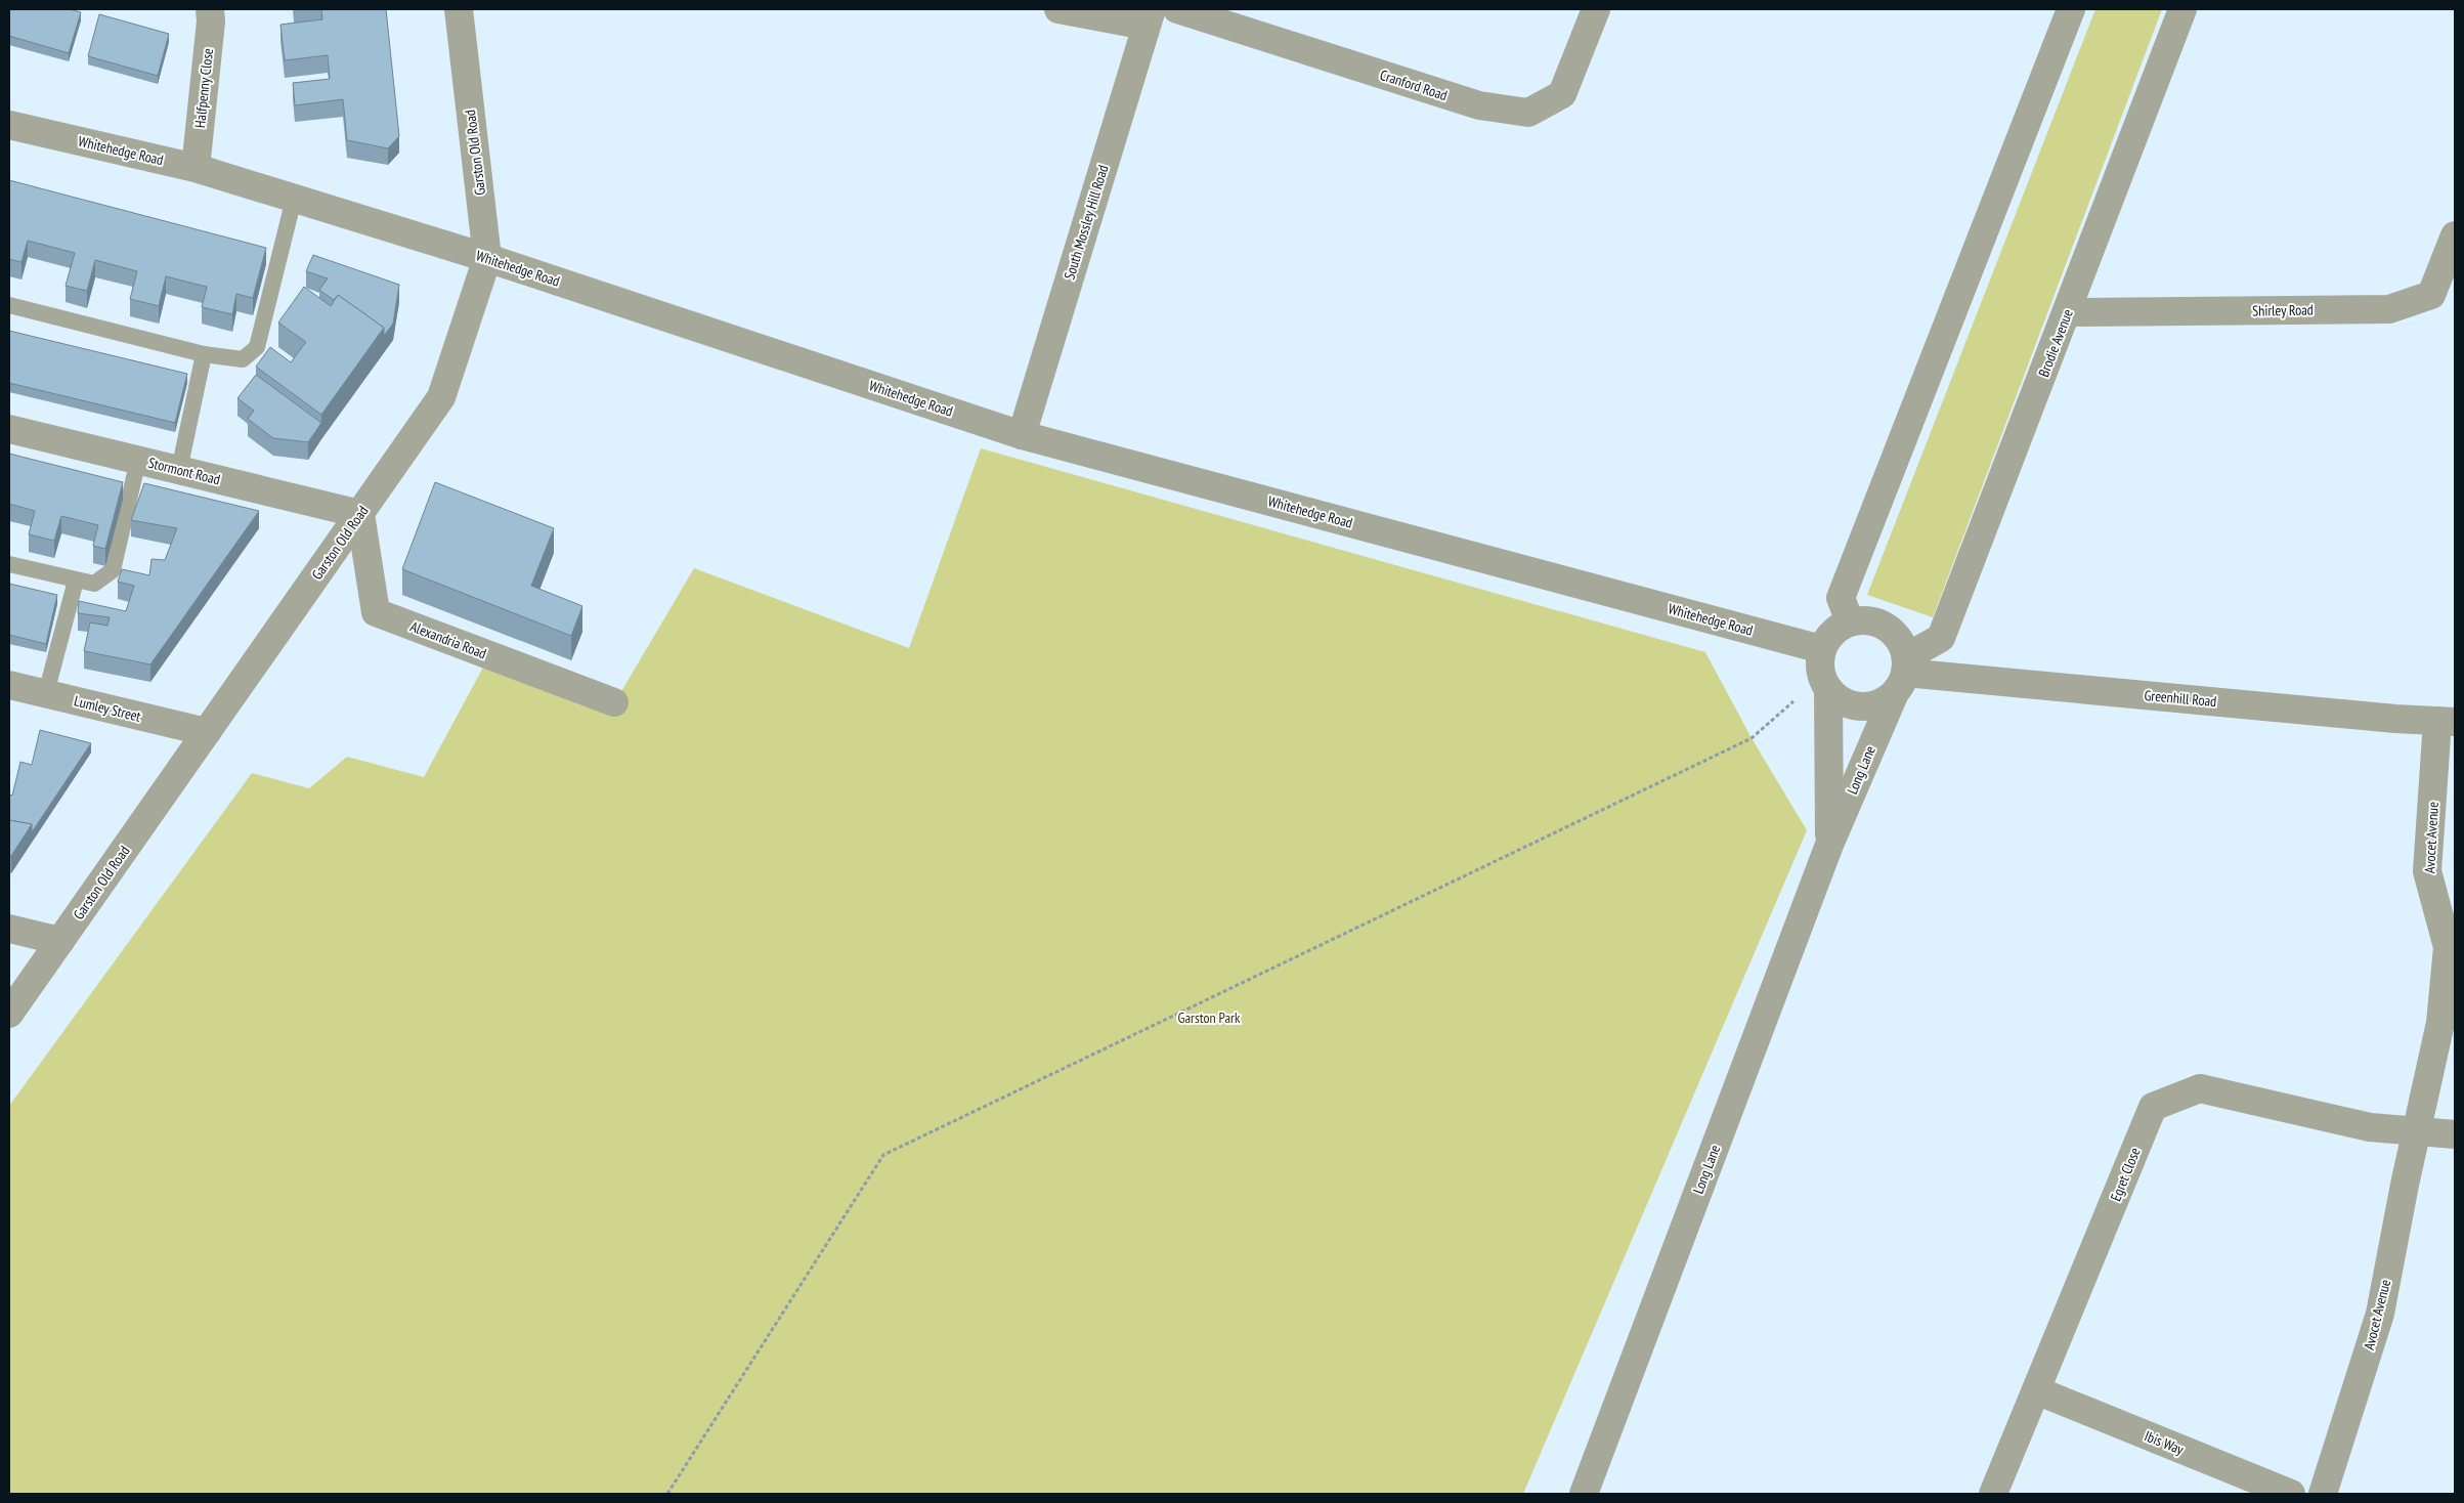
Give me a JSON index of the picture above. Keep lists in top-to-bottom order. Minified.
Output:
{"streets":{"street":["Cranford Road","Halfpenny Close","Whitehedge Road","Garston Old Road","South Mossley Hill Road","Shirley Road","Brodie Avenue","Stormont Road","Alexandria Road","Greenhill Road","Lumley Street","Long Lane","Avocet Avenue","Egret Close","Ibis Way"]},"crossings":[["Halfpenny Close","Whitehedge Road"],["Whitehedge Road","Garston Old Road"],["Whitehedge Road","South Mossley Hill Road"],["Whitehedge Road","Brodie Avenue"],["Whitehedge Road","Greenhill Road"],["Whitehedge Road","Long Lane"],["Garston Old Road","Stormont Road"],["Garston Old Road","Alexandria Road"],["Garston Old Road","Lumley Street"],["Shirley Road","Brodie Avenue"],["Brodie Avenue","Greenhill Road"],["Brodie Avenue","Long Lane"],["Stormont Road","Alexandria Road"],["Greenhill Road","Long Lane"],["Greenhill Road","Avocet Avenue"],["Avocet Avenue","Egret Close"],["Egret Close","Ibis Way"]],"parks":["Garston Park"]}
